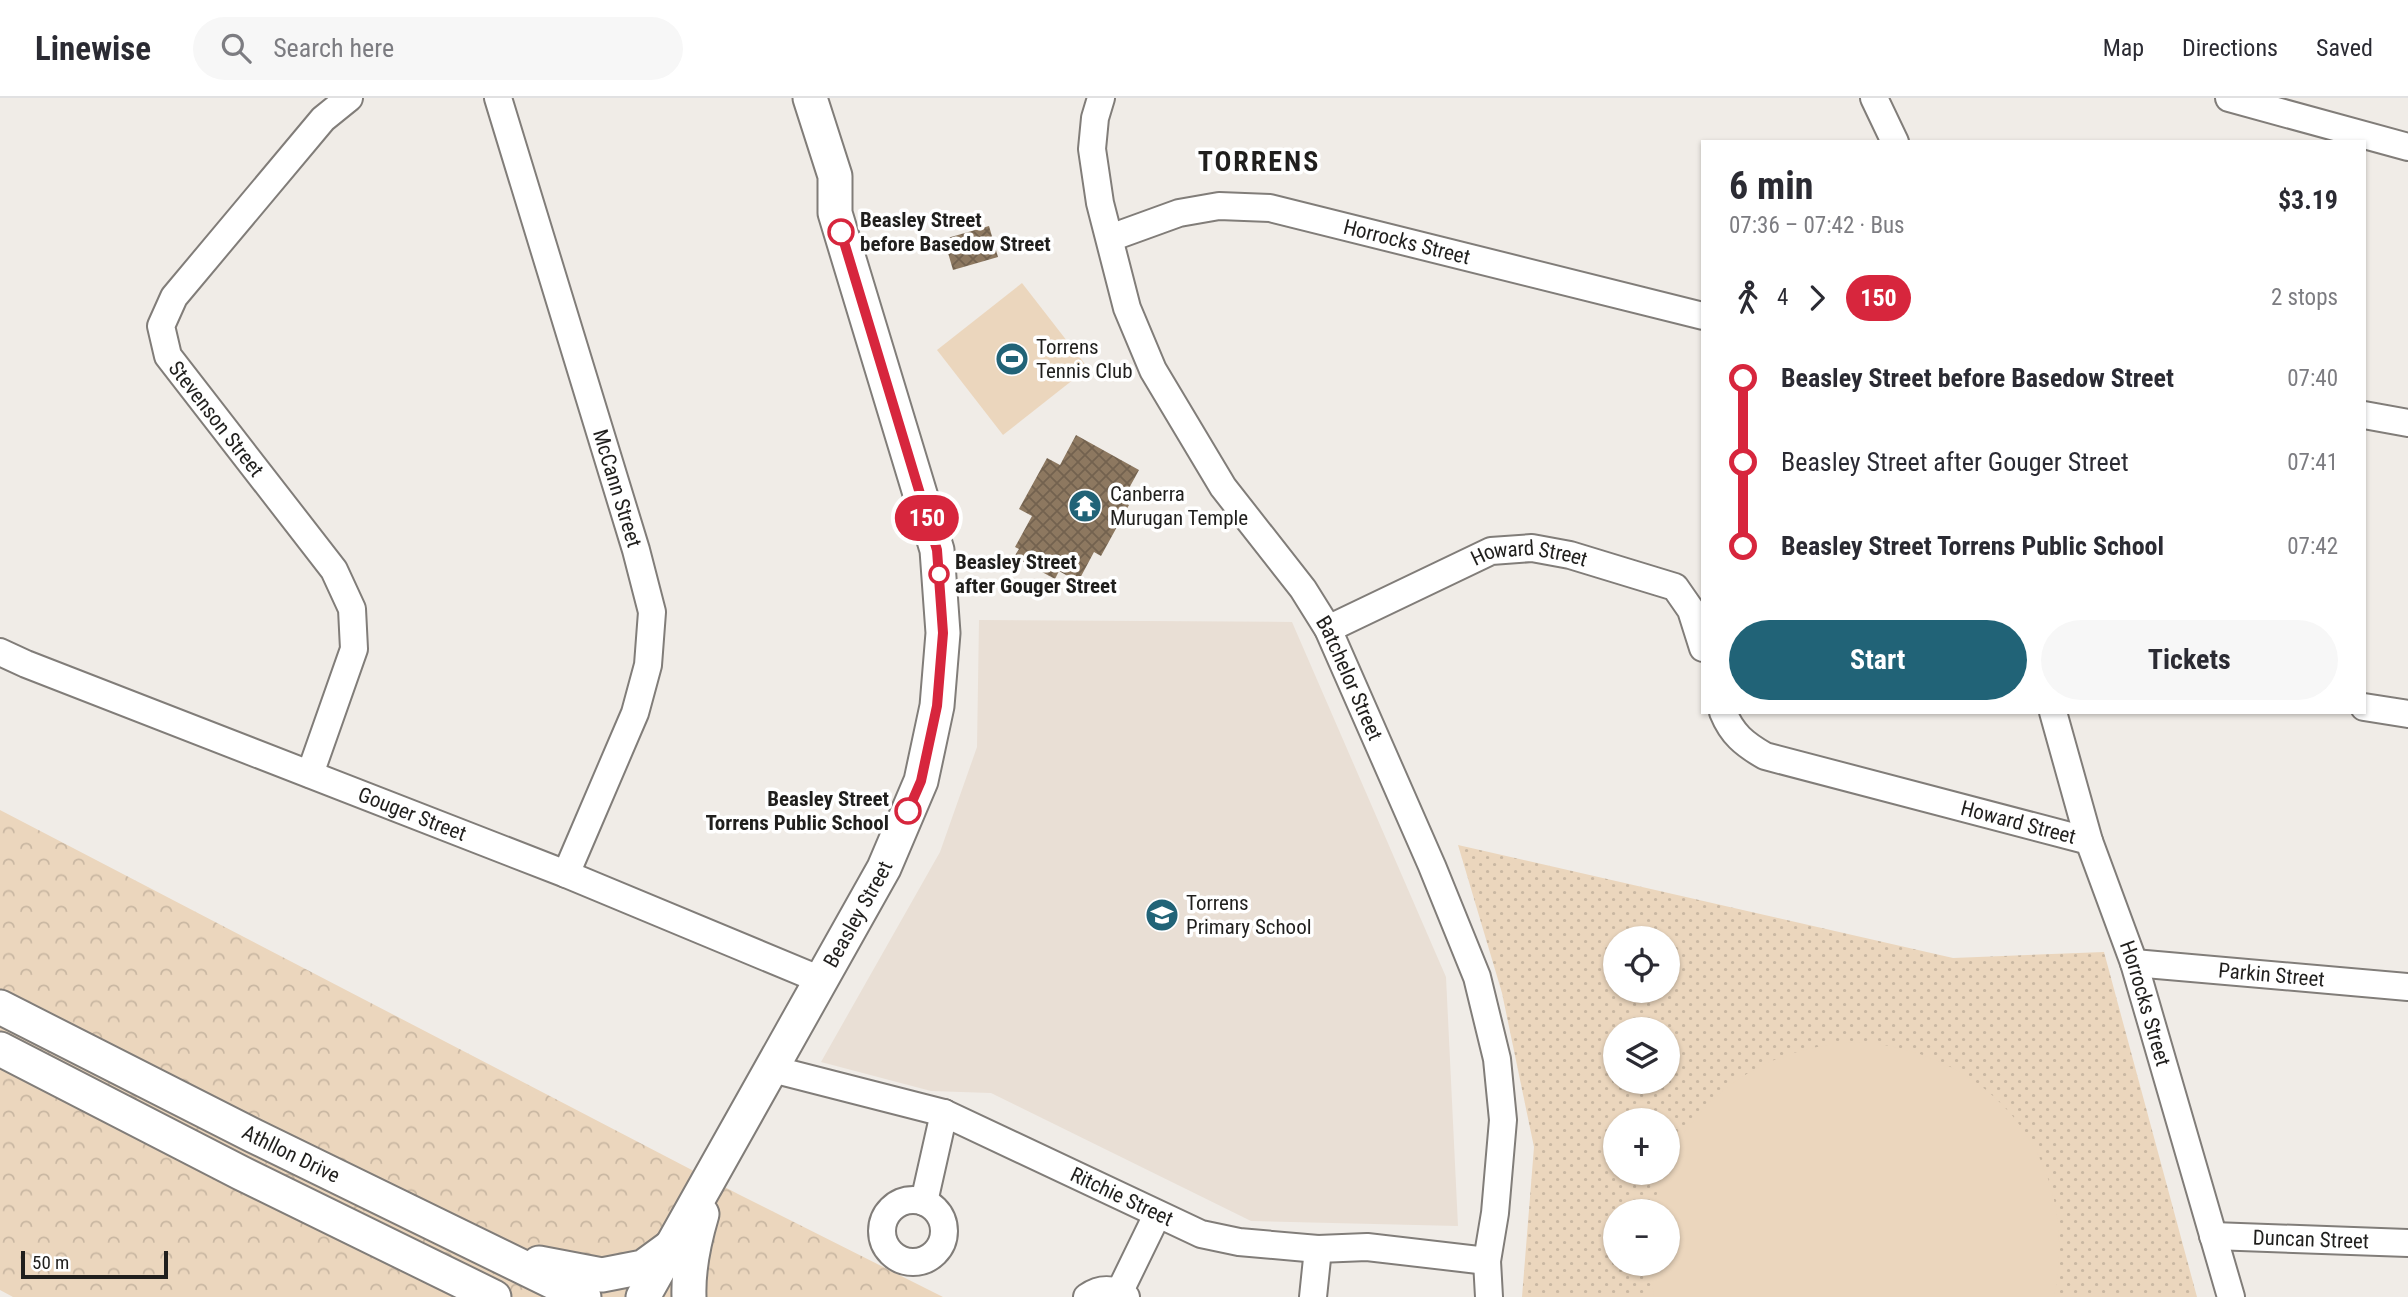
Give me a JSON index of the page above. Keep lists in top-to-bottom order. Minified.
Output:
{"streets":{"main road":["Beasley Street","Athllon Drive"],"street":["Horrocks Street","Stevenson Street","McCann Street","Howard Street","Batchelor Street","Gouger Street","Parkin Street","Ritchie Street","Duncan Street"]},"crossings":[["Horrocks Street","Howard Street"],["Horrocks Street","Batchelor Street"],["Horrocks Street","Parkin Street"],["Horrocks Street","Duncan Street"],["Stevenson Street","Gouger Street"],["McCann Street","Gouger Street"],["Howard Street","Batchelor Street"],["Batchelor Street","Ritchie Street"],["Gouger Street","Beasley Street"],["Beasley Street","Ritchie Street"]],"districts":["TORRENS"],"places":{"other":["Beasley Street before Basedow Street","Beasley Street after Gouger Street","Beasley Street Torrens Public School"],"sports":["Torrens Tennis Club"],"temple":["Canberra Murugan Temple"],"school or university":["Torrens Primary School"]},"lines":["bus line 150"],"scale_bar":"50 m","page":{"header":"Linewise","search":"Search here","nav":["Map","Directions","Saved"],"on_map":"150","heading":["6 min","07:36 – 07:42 · Bus","$3.19"],"legs":["4","150","2 stops"],"list":[{"name":"Beasley Street before Basedow Street","value":"07:40"},{"name":"Beasley Street after Gouger Street","value":"07:41"},{"name":"Beasley Street Torrens Public School","value":"07:42"}],"buttons":["Start","Tickets"],"map_buttons":["+","−"],"scale":"50 m"}}
